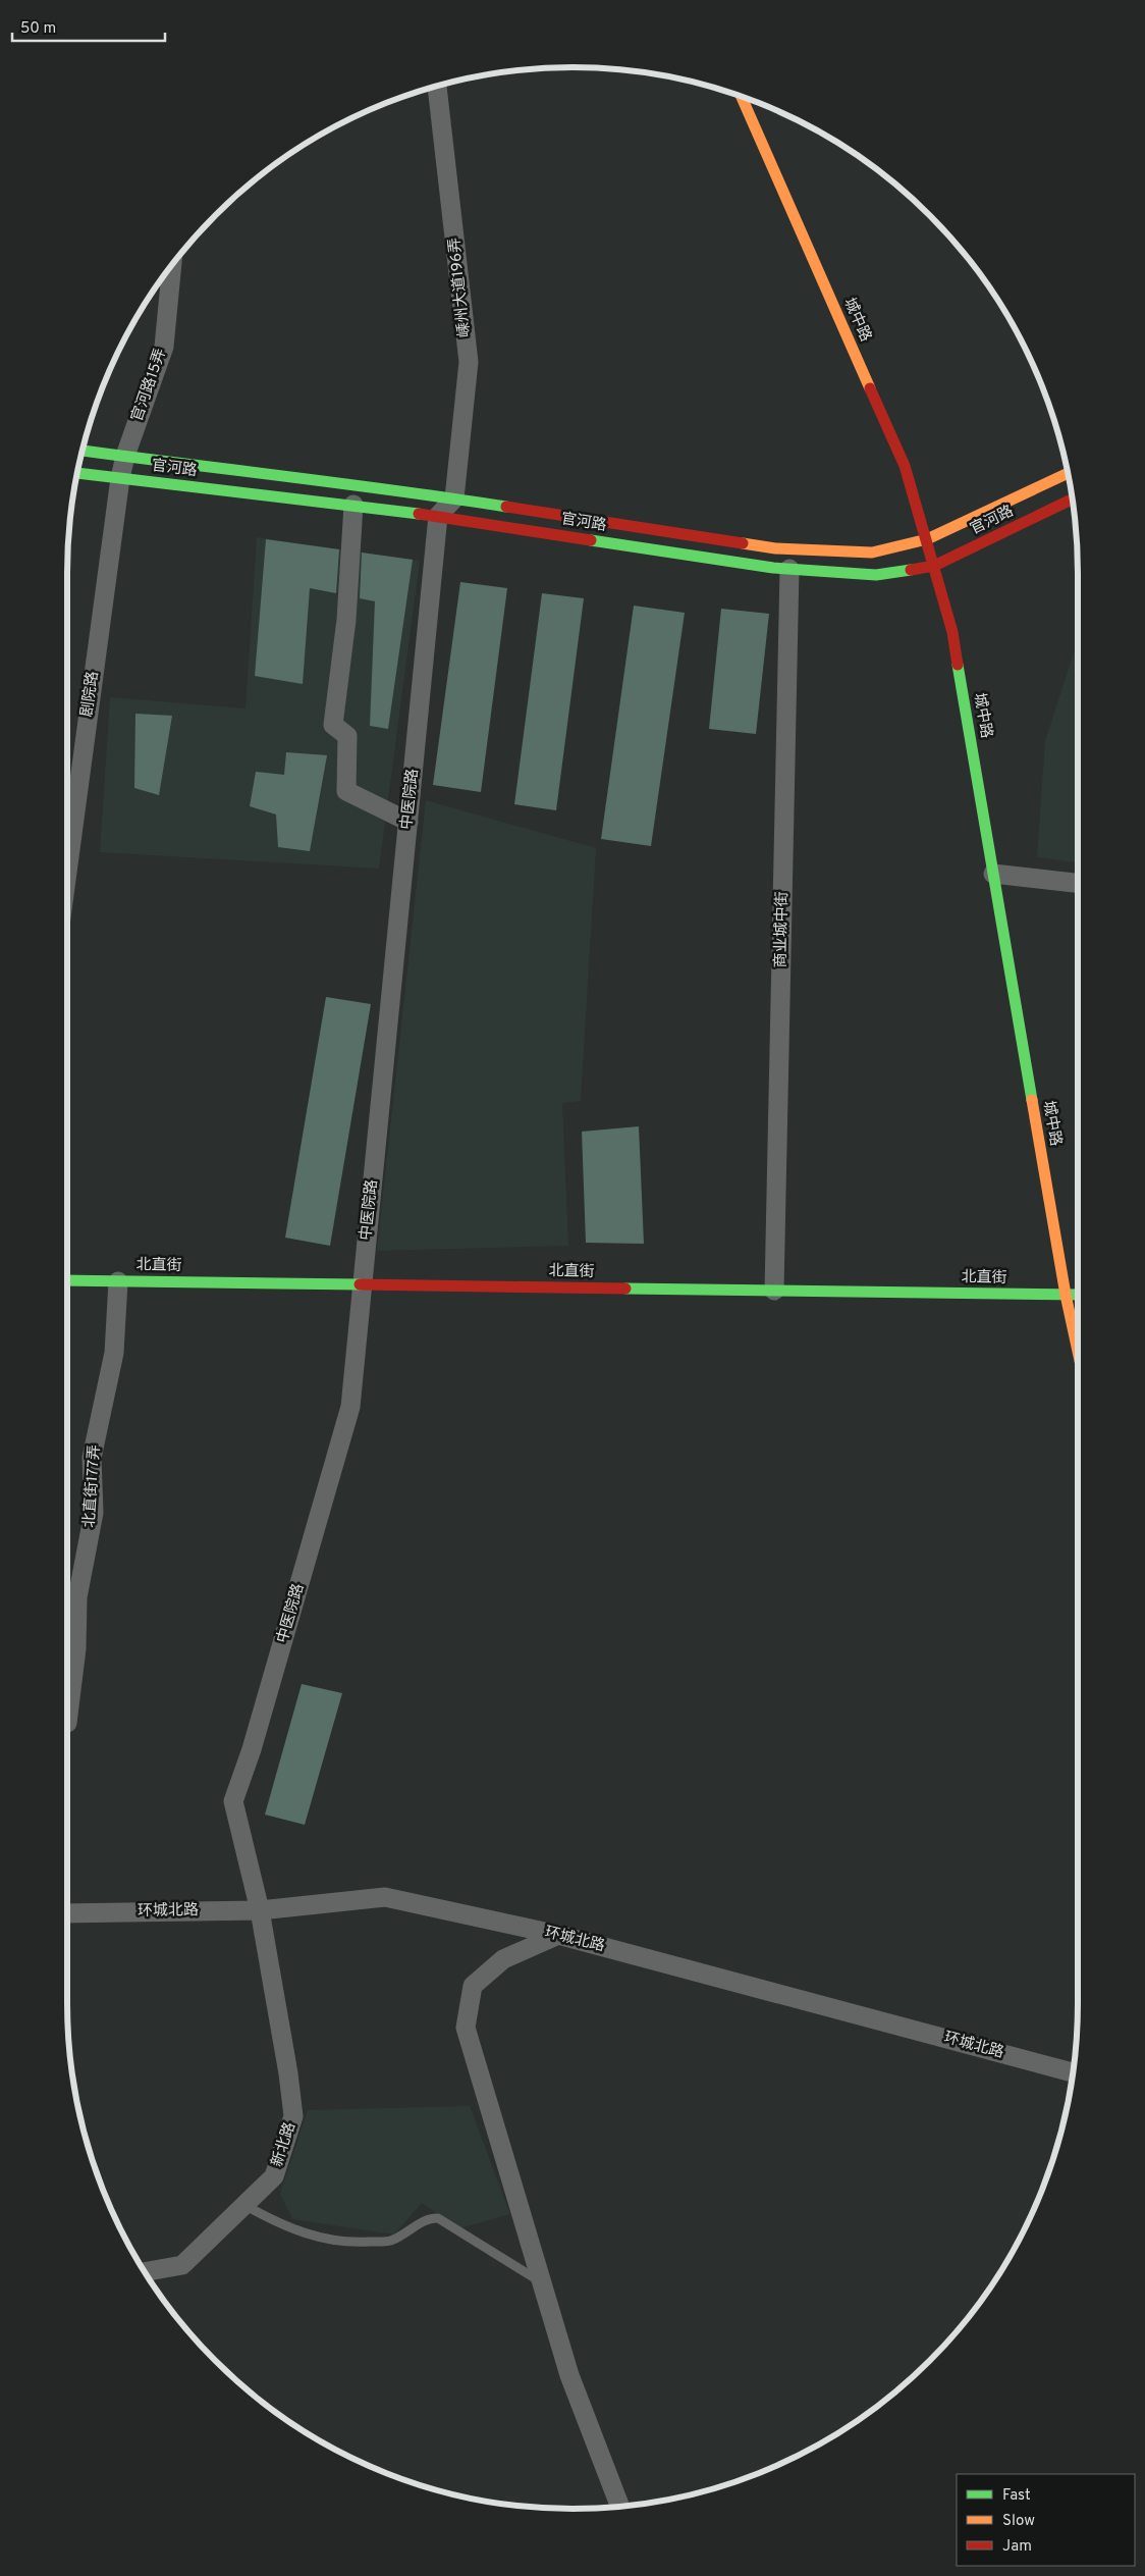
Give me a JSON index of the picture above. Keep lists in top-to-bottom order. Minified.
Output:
{"streets":{"main road":["城中路","官河路","北直街"],"street":["嵊州大道196弄","官河路15弄","剧院路","中医院路","商业城中街","北直街177弄","环城北路","新北路"]},"crossings":[["嵊州大道196弄","官河路"],["城中路","官河路"],["城中路","北直街"],["官河路15弄","官河路"],["官河路15弄","剧院路"],["官河路","剧院路"],["官河路","中医院路"],["官河路","商业城中街"],["中医院路","北直街"],["中医院路","环城北路"],["中医院路","新北路"],["商业城中街","北直街"],["北直街","北直街177弄"],["环城北路","新北路"]],"legend":["Fast","Slow","Jam"],"scale_bar":"50 m"}
